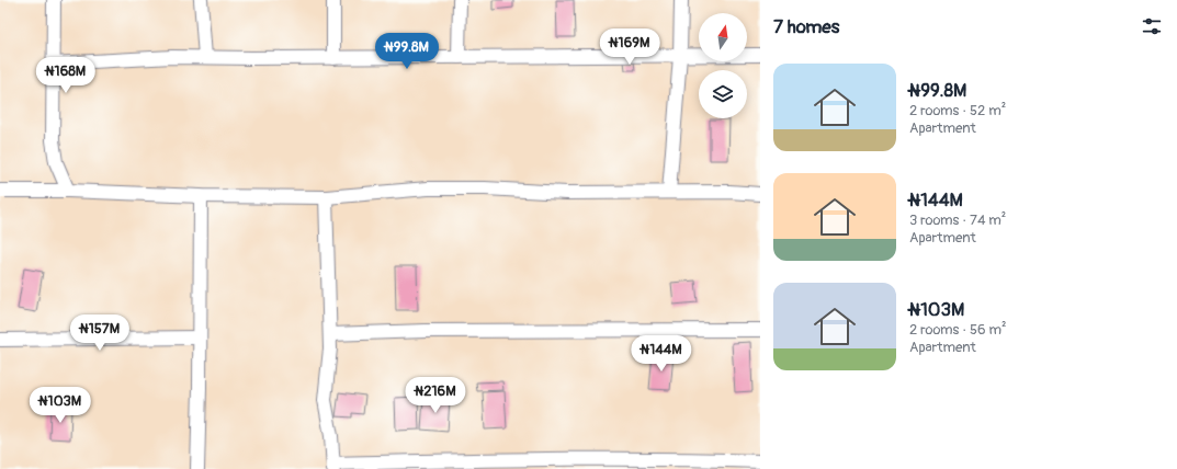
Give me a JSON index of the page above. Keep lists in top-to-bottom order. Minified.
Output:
{"north":"top","page":{"heading":"7 homes","price":["₦169M","₦99.8M","₦168M","₦157M","₦144M","₦216M","₦103M"],"list":[{"name":"₦99.8M","note":"2 rooms · 52 m² · Apartment"},{"name":"₦144M","note":"3 rooms · 74 m² · Apartment"},{"name":"₦103M","note":"2 rooms · 56 m² · Apartment"}]}}
